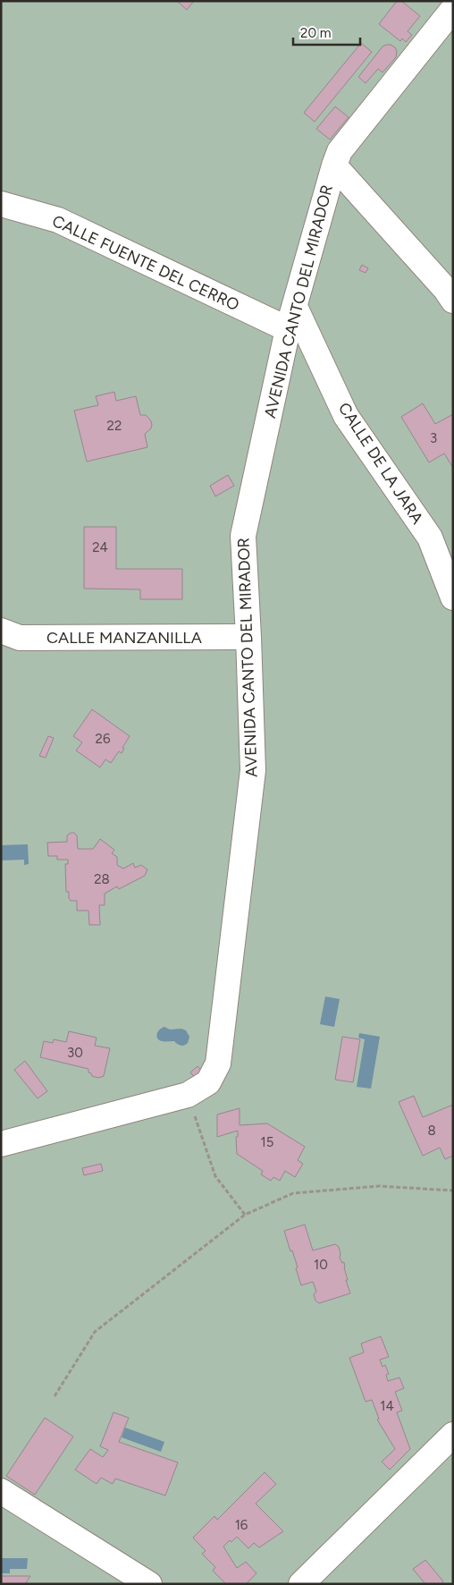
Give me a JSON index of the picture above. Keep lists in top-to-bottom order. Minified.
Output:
{"streets":{"street":["CALLE FUENTE DEL CERRO","AVENIDA CANTO DEL MIRADOR","CALLE DE LA JARA","CALLE MANZANILLA"]},"crossings":[["CALLE FUENTE DEL CERRO","AVENIDA CANTO DEL MIRADOR"],["CALLE FUENTE DEL CERRO","CALLE DE LA JARA"],["AVENIDA CANTO DEL MIRADOR","CALLE DE LA JARA"],["AVENIDA CANTO DEL MIRADOR","CALLE MANZANILLA"]],"house_numbers":["22","3","24","26","28","30","8","15","10","14","16"],"scale_bar":"20 m"}
